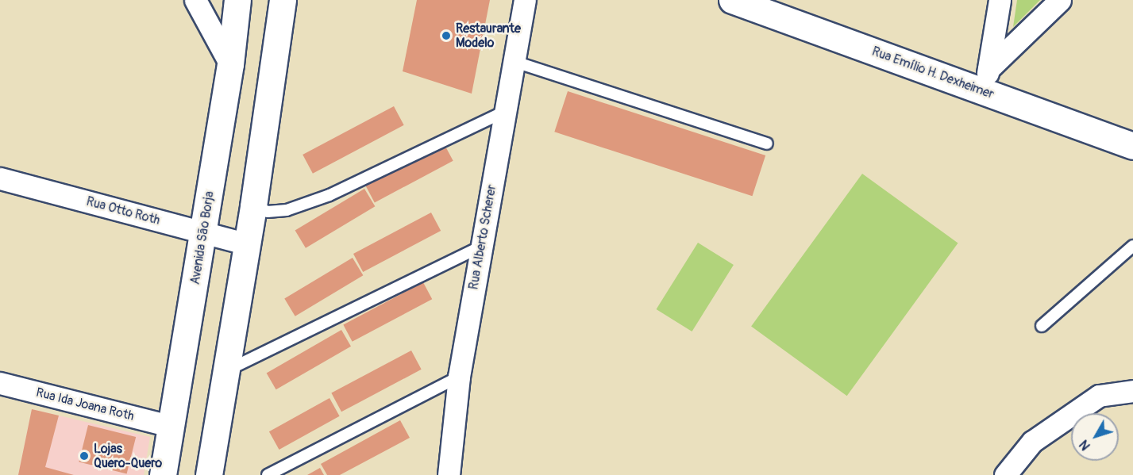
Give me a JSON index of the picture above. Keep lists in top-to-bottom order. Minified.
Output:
{"streets":{"main road":["Rua Emílio H. Dexheimer","Avenida São Borja"],"street":["Rua Otto Roth","Rua Alberto Scherer","Rua Ida Joana Roth"]},"crossings":[["Rua Otto Roth","Avenida São Borja"],["Avenida São Borja","Rua Ida Joana Roth"]],"places":["Restaurante Modelo","Lojas Quero-Quero"],"north":"bottom left"}
